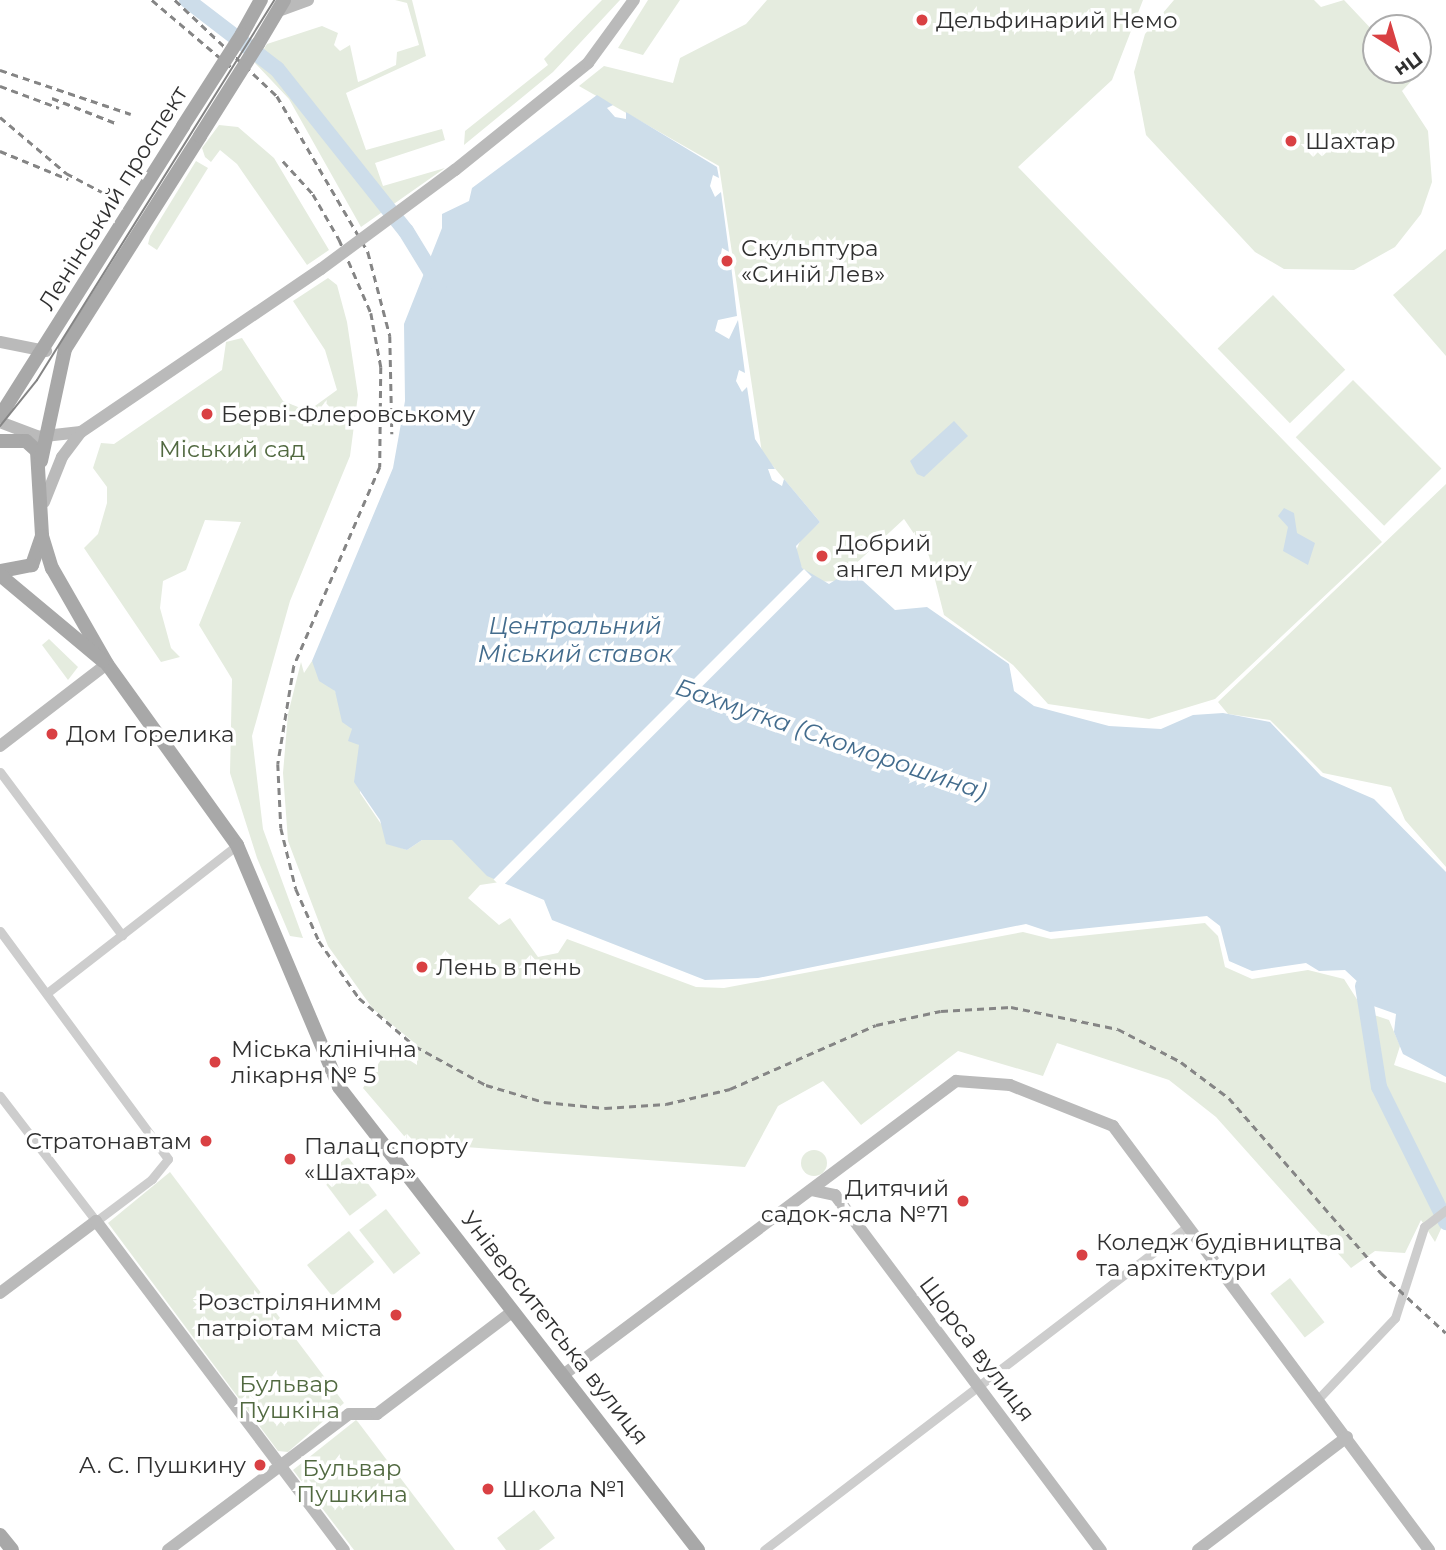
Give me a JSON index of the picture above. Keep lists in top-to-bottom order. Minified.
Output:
{"streets":{"main road":["Ленінський проспект","Університетська вулиця"],"street":["Щорса вулиця"]},"crossings":[["Ленінський проспект","Університетська вулиця"]],"water":["Центральний Міський ставок","Бахмутка (Скоморошина)"],"parks":["Міський сад","Бульвар Пушкіна","Бульвар Пушкина"],"places":["Дельфинарий Немо","Шахтар","Скульптура «Синій Лев»","Берві-Флеровському","Добрий ангел миру","Дом Горелика","Лень в пень","Міська клінічна лікарня № 5","Стратонавтам","Палац спорту «Шахтар»","Дитячий садок-ясла №71","Коледж будівництва та архітектури","Розстрілянимм патріотам міста","А. С. Пушкину","Школа №1"],"north":"bottom right"}
